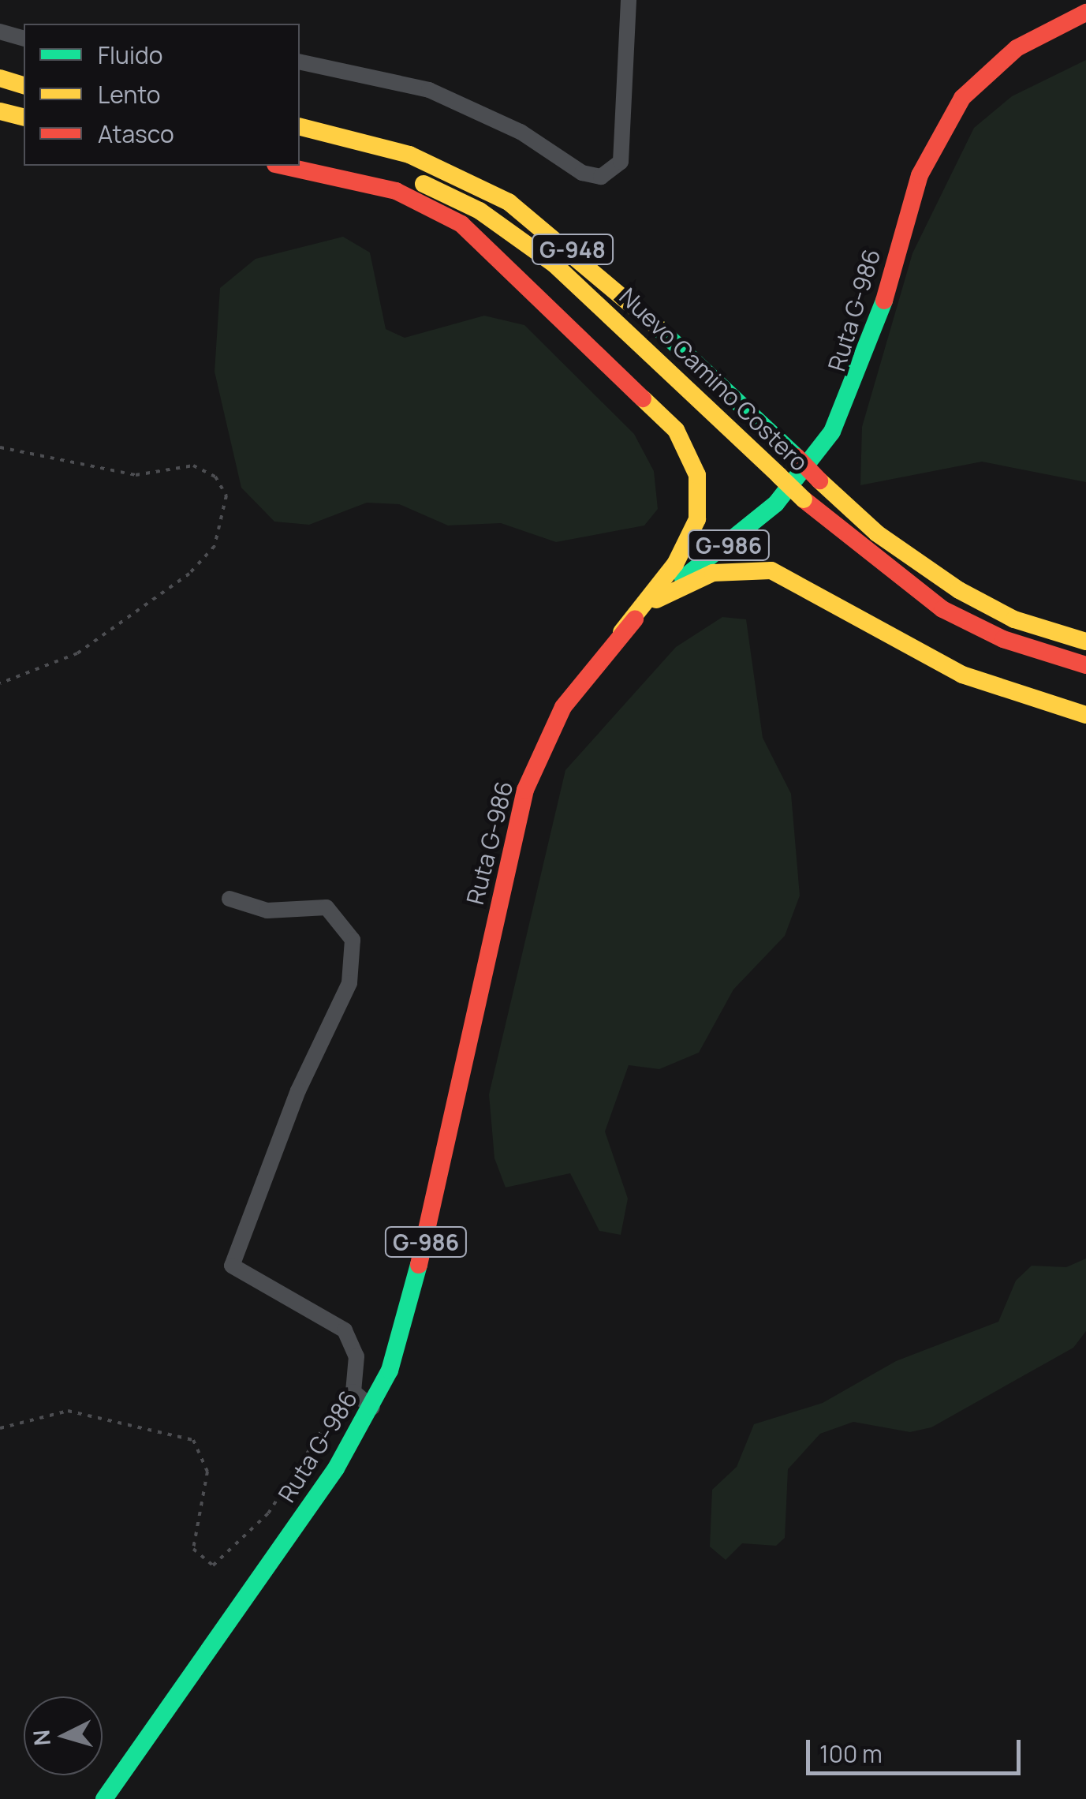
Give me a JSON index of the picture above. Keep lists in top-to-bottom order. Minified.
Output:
{"streets":{"main road":["G-948","Ruta G-986","Nuevo Camino Costero","G-986"]},"crossings":[["Ruta G-986","Nuevo Camino Costero"]],"legend":["Fluido","Lento","Atasco"],"scale_bar":"100 m","north":"left"}
